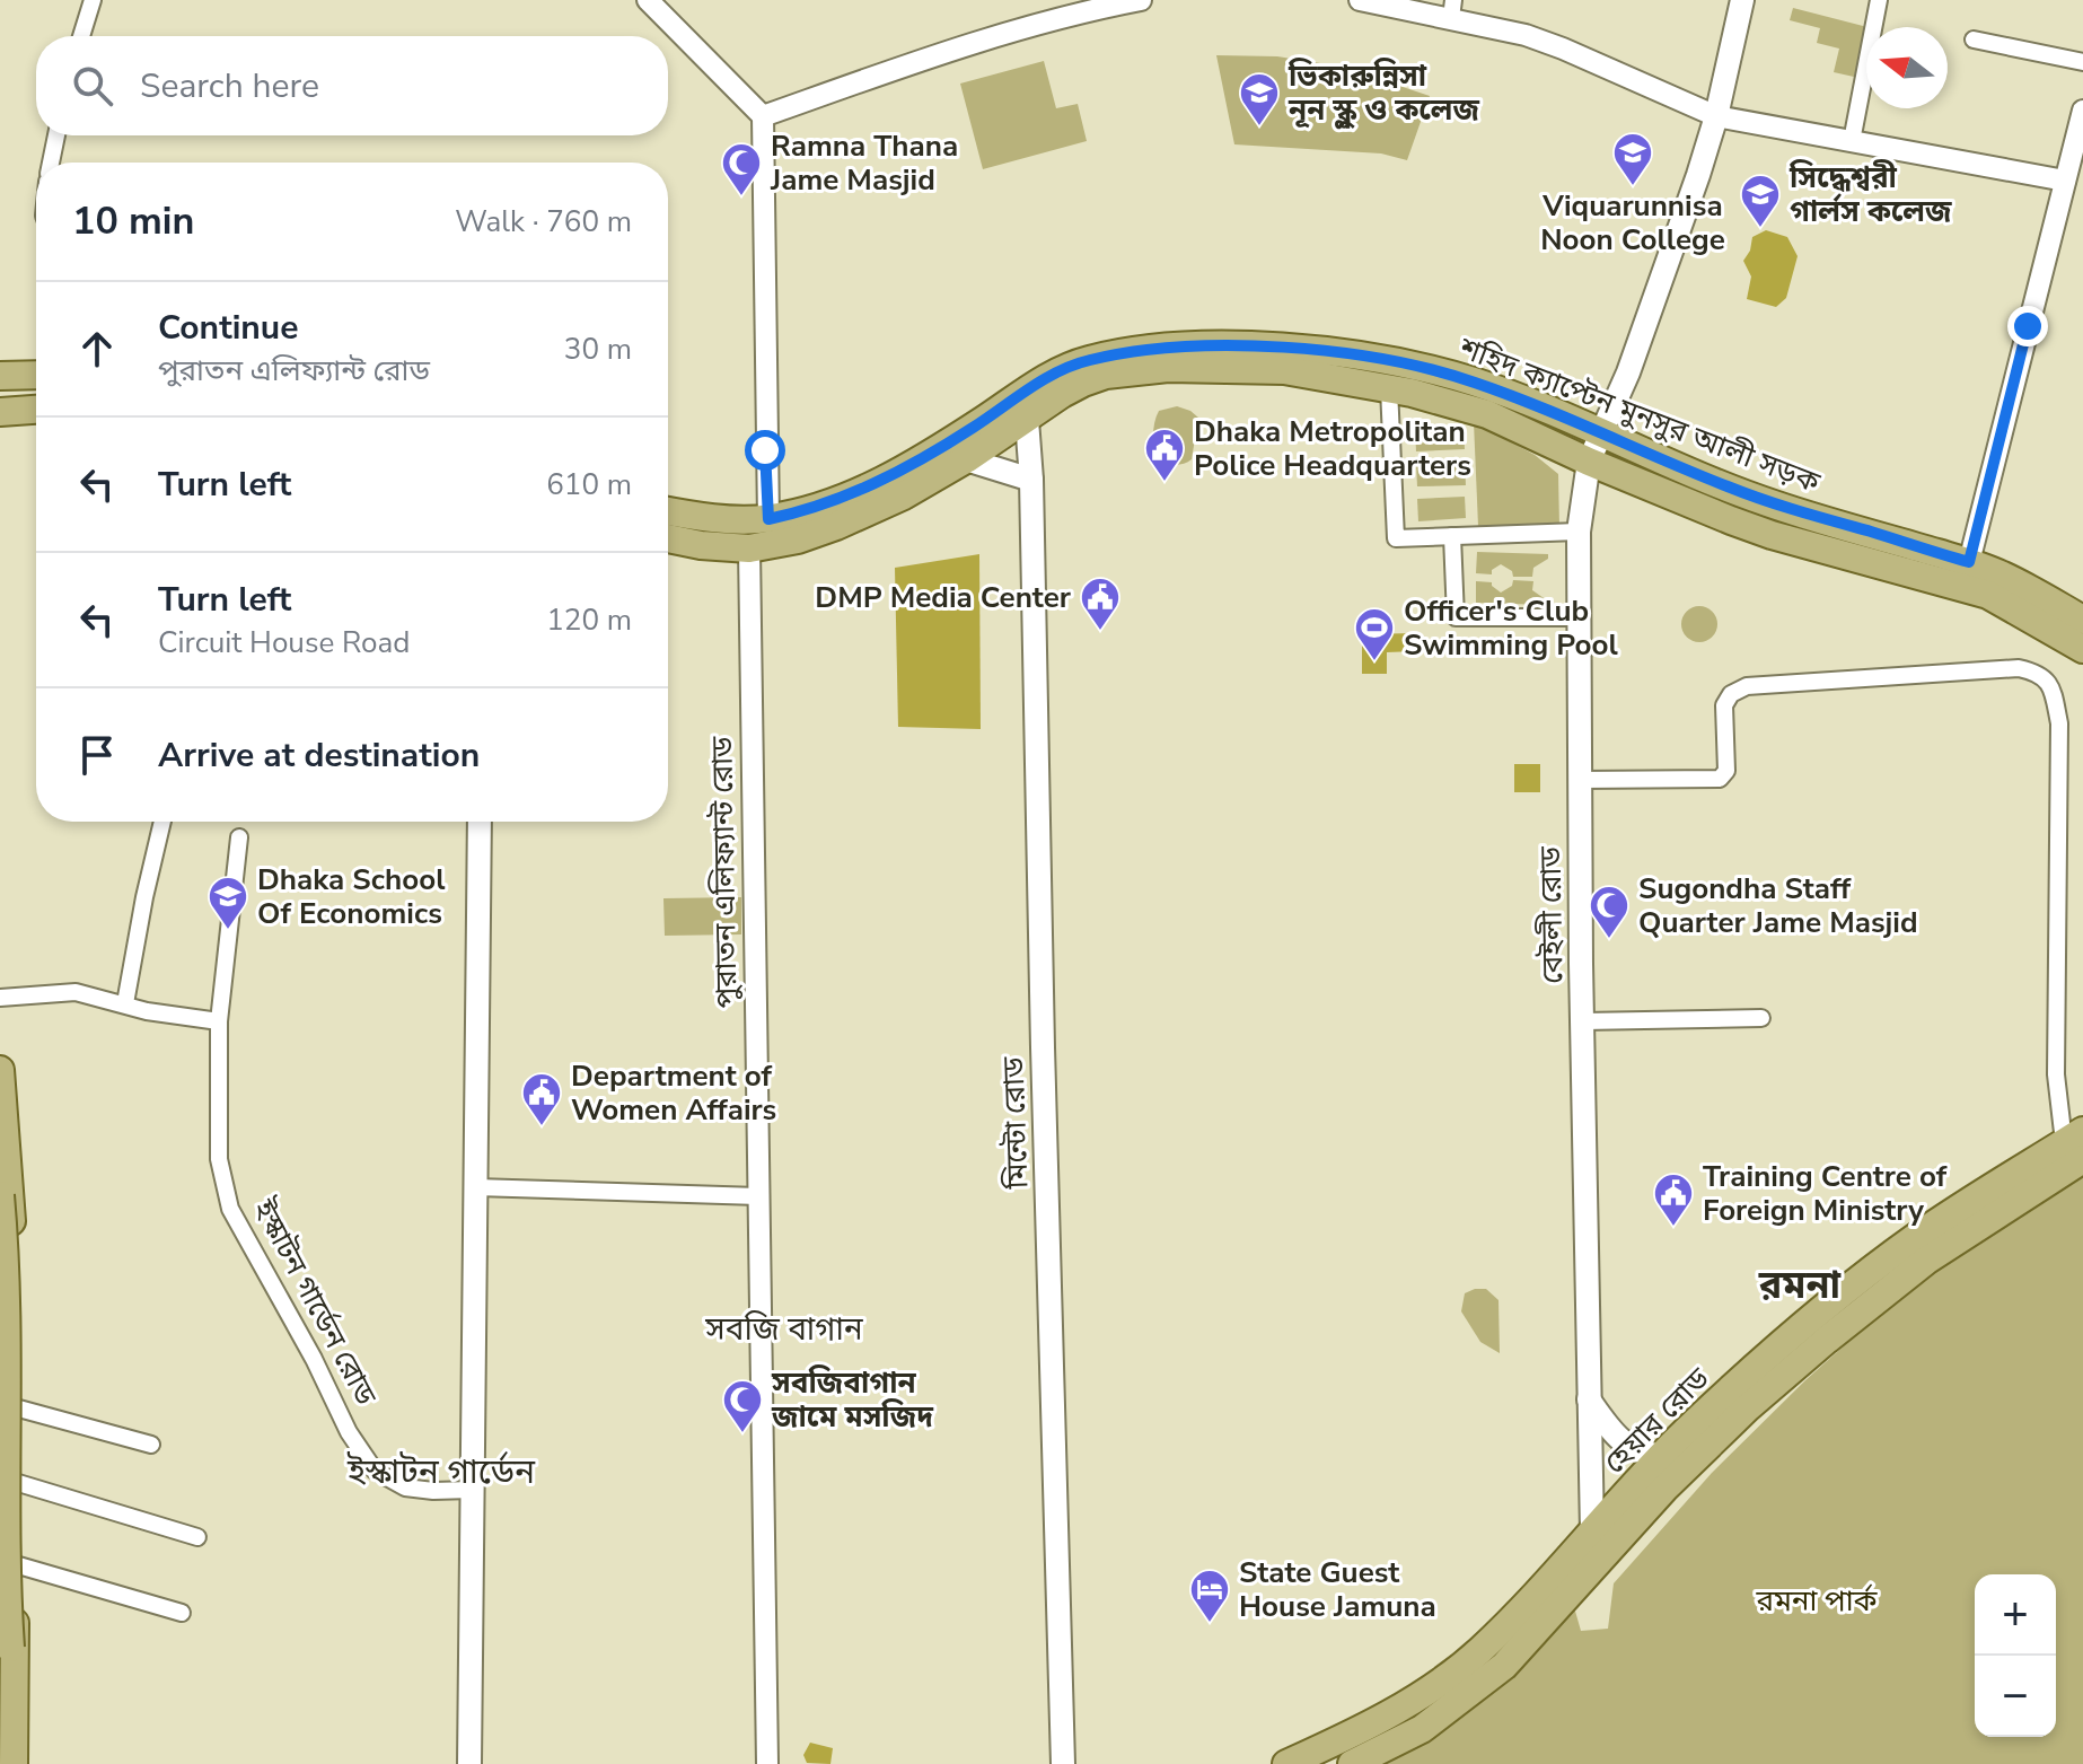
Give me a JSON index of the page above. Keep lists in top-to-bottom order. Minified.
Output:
{"streets":{"main road":["শহিদ ক্যাপ্টেন মুনসুর আলী সড়ক","বেইলী রোড","মিন্টো রোড","হেয়ার রোড"],"street":["পুরাতন এলিফ্যান্ট রোড","ইস্কাটন গার্ডেন রোড"]},"crossings":[["শহিদ ক্যাপ্টেন মুনসুর আলী সড়ক","পুরাতন এলিফ্যান্ট রোড"],["শহিদ ক্যাপ্টেন মুনসুর আলী সড়ক","বেইলী রোড"],["শহিদ ক্যাপ্টেন মুনসুর আলী সড়ক","মিন্টো রোড"],["বেইলী রোড","হেয়ার রোড"]],"districts":["রমনা","সবজি বাগান","ইস্কাটন গার্ডেন"],"parks":["রমনা পার্ক"],"places":{"school or university":["ভিকারুন্নিসা নূন স্কুল ও কলেজ","Viquarunnisa Noon College","সিদ্ধেশ্বরী গার্লস কলেজ","Dhaka School Of Economics"],"mosque":["Ramna Thana Jame Masjid","Sugondha Staff Quarter Jame Masjid","সবজিবাগান জামে মসজিদ"],"public building":["Dhaka Metropolitan Police Headquarters","DMP Media Center","Department of Women Affairs","Training Centre of Foreign Ministry"],"sports":["Officer's Club Swimming Pool"],"hotel":["State Guest House Jamuna"]},"north":"left","page":{"search":"Search here","heading":["10 min","Walk · 760 m"],"list":[["Continue","পুরাতন এলিফ্যান্ট রোড","30 m"],["Turn left","610 m"],["Turn left","Circuit House Road","120 m"],"Arrive at destination"],"map_buttons":["+","−"]}}
